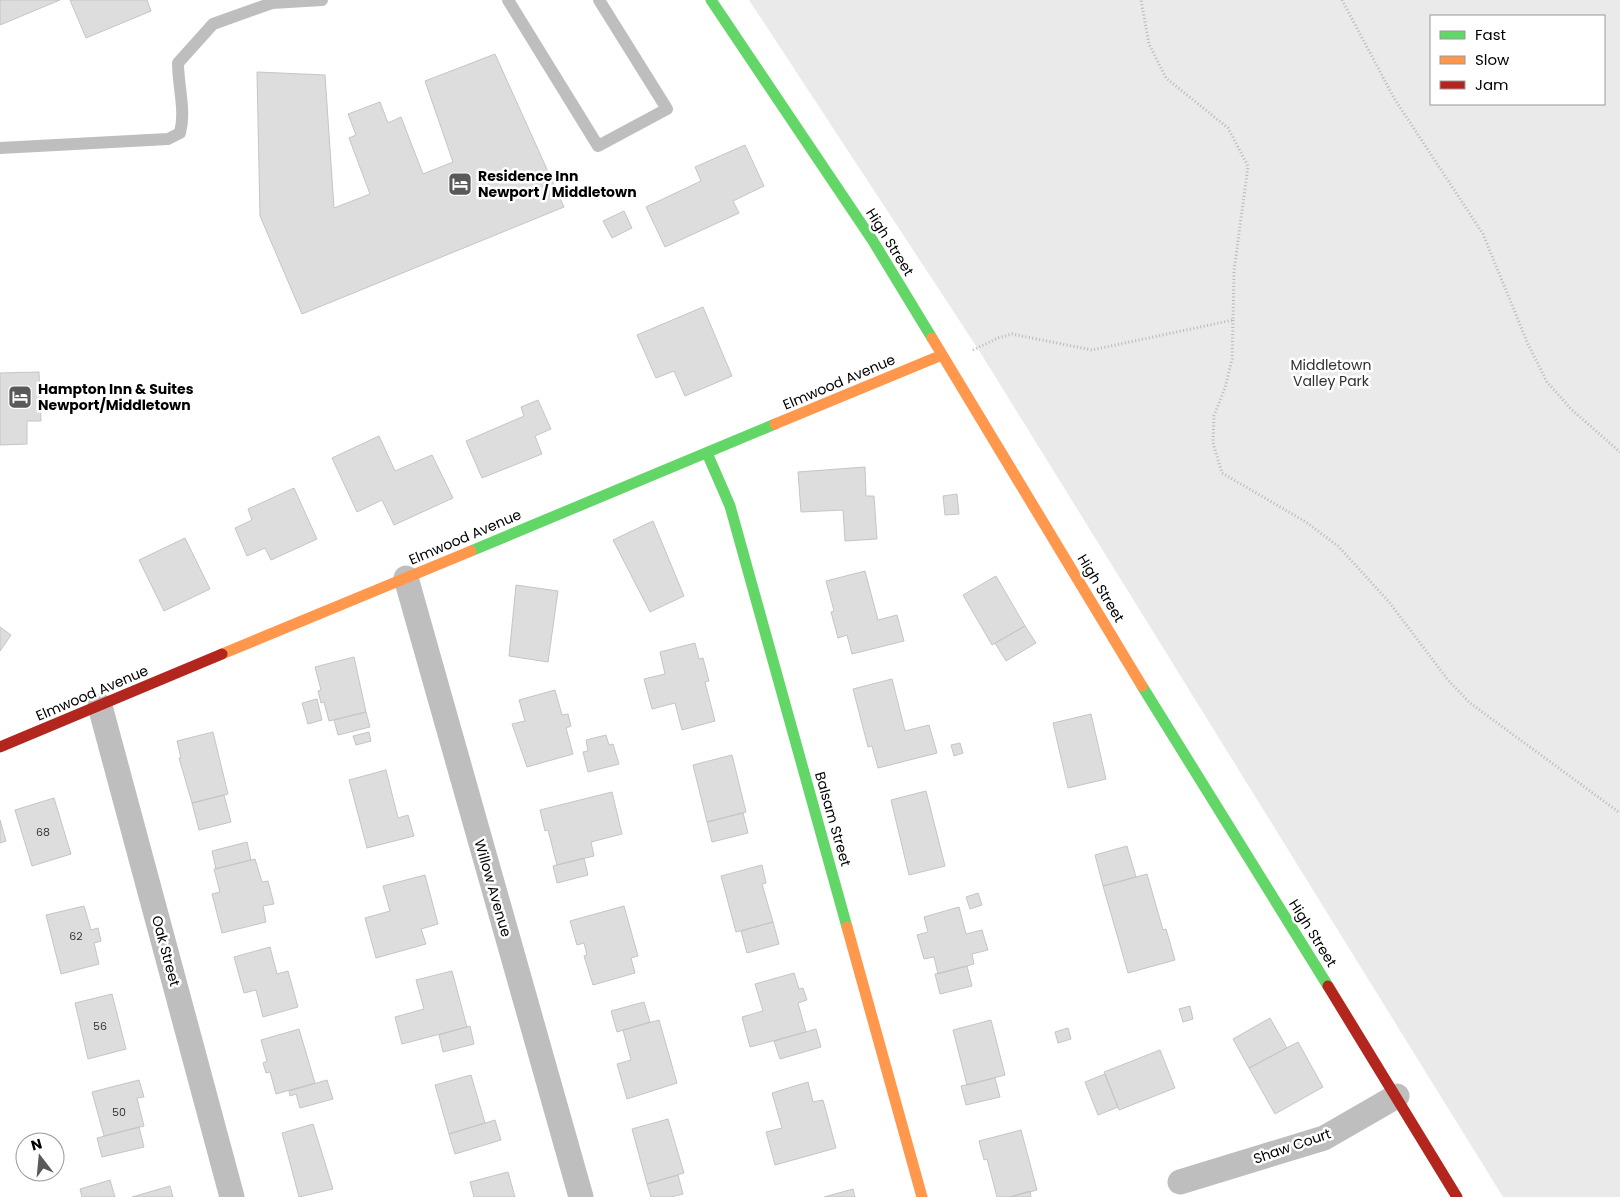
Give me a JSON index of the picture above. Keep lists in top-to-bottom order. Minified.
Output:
{"streets":{"street":["High Street","Elmwood Avenue","Balsam Street","Willow Avenue","Oak Street","Shaw Court"]},"crossings":[["High Street","Elmwood Avenue"],["High Street","Shaw Court"],["Elmwood Avenue","Balsam Street"],["Elmwood Avenue","Willow Avenue"],["Elmwood Avenue","Oak Street"]],"parks":["Middletown Valley Park"],"places":{"hotel":["Residence Inn Newport / Middletown","Hampton Inn & Suites Newport/Middletown"]},"house_numbers":["68","62","56","50"],"legend":["Fast","Slow","Jam"],"north":"top"}
